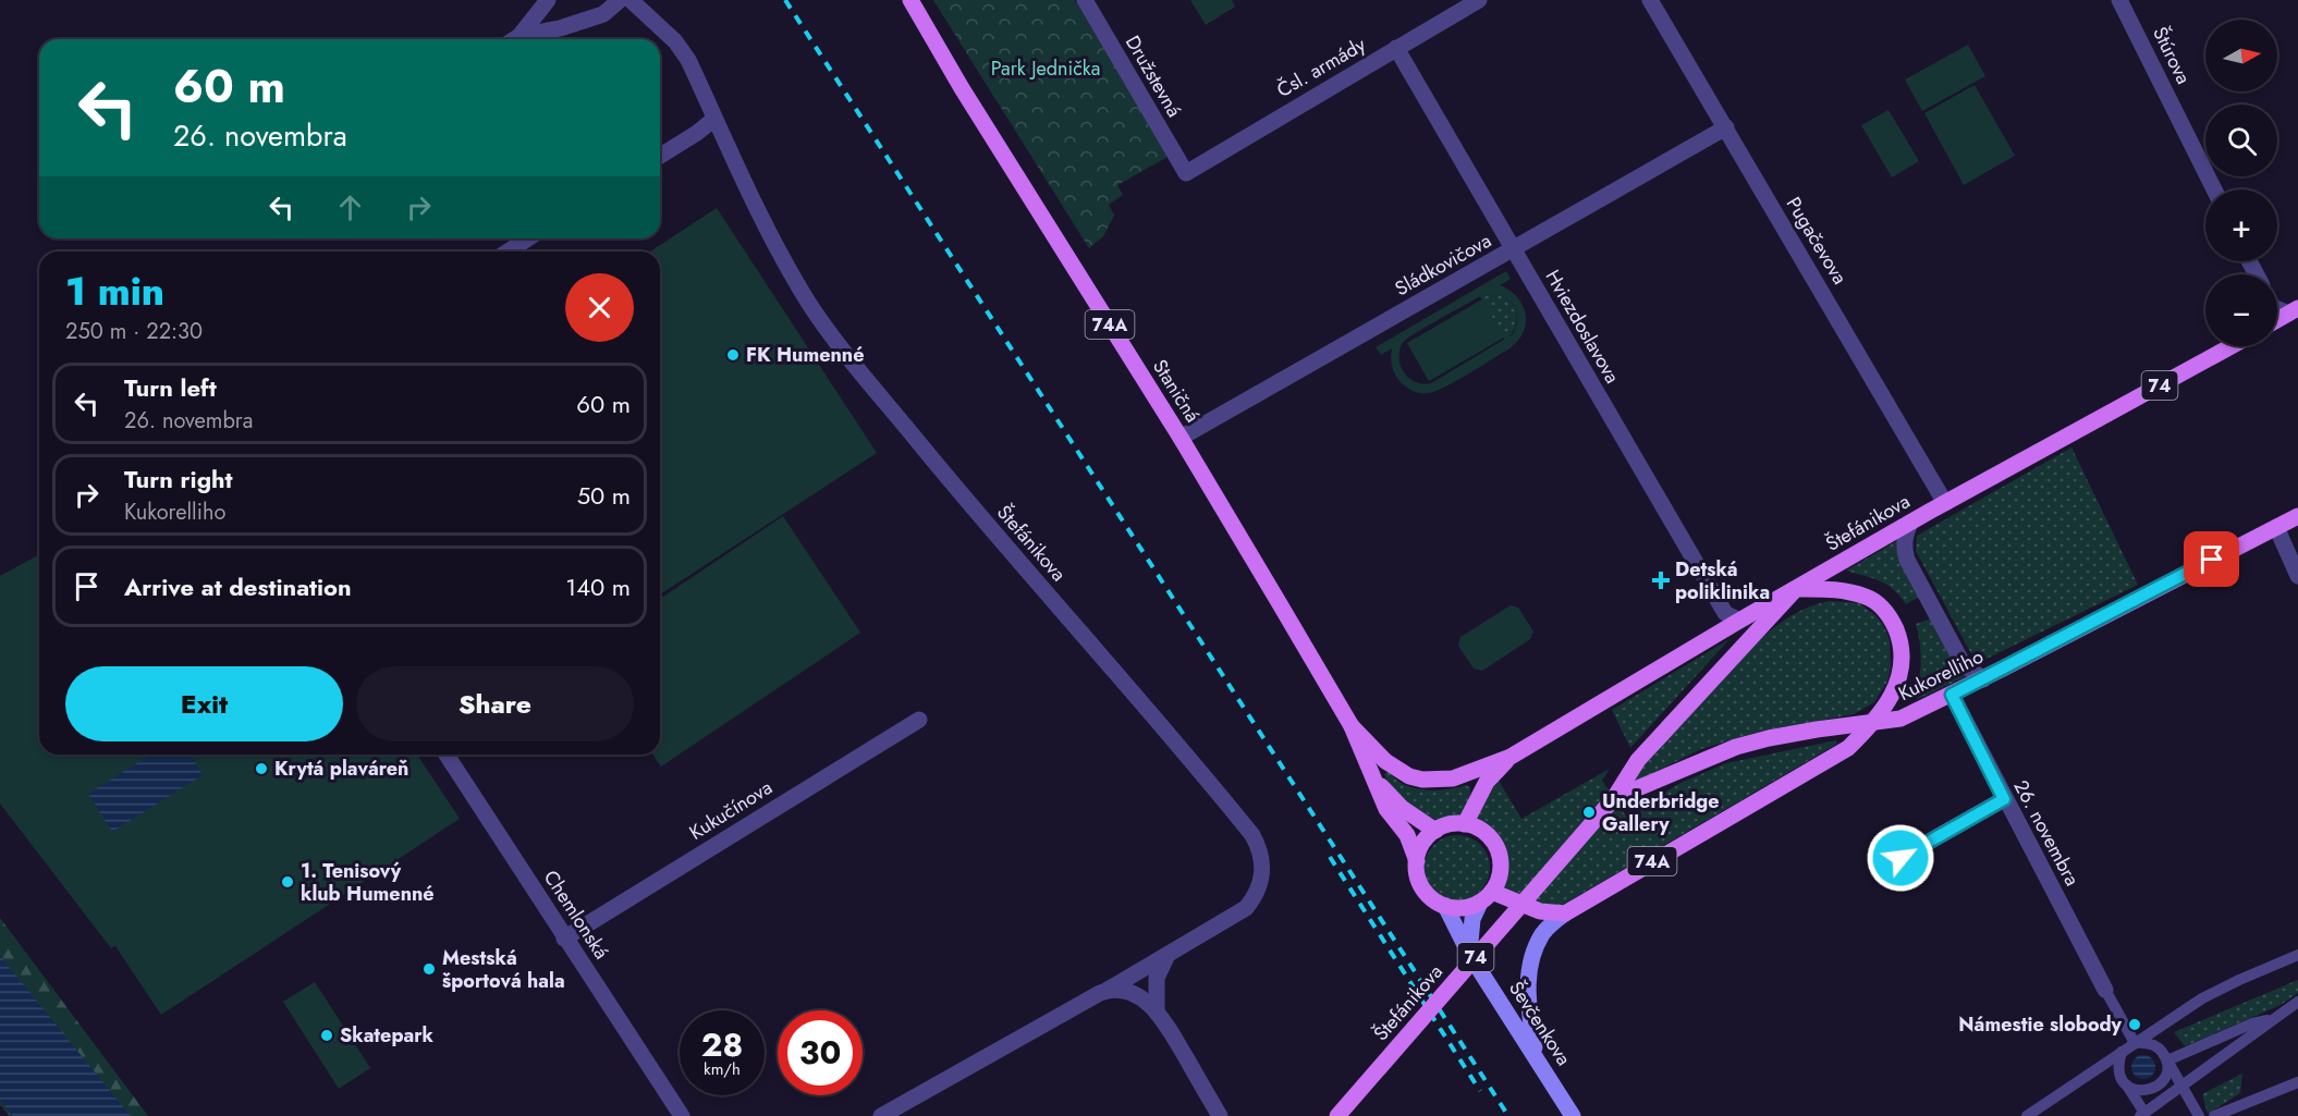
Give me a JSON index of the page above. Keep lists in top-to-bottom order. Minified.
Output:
{"streets":{"main road":["74A","74","Staničná","Štefánikova","Kukorelliho","Ševčenkova"],"street":["Štúrova","Čsl. armády","Družstevná","Pugačevova","Sládkovičova","Hviezdoslavova","Kukučínova","26. novembra","Chemlonská"]},"crossings":[["Čsl. armády","Družstevná"],["Čsl. armády","Hviezdoslavova"],["Pugačevova","Sládkovičova"],["Pugačevova","Štefánikova"],["Sládkovičova","Hviezdoslavova"],["Sládkovičova","Staničná"],["74A","74"],["74A","Staničná"],["74A","Štefánikova"],["74A","Kukorelliho"],["74A","Ševčenkova"],["Hviezdoslavova","Štefánikova"],["74","Štefánikova"],["74","Kukorelliho"],["Kukorelliho","26. novembra"],["Kukučínova","Chemlonská"]],"parks":["Park Jednička"],"places":{"other":["FK Humenné","Krytá plaváreň","Underbridge Gallery","1. Tenisový klub Humenné","Mestská športová hala","Námestie slobody","Skatepark"],"health":["Detská poliklinika"]},"north":"right","page":{"map_buttons":["+","−"],"turn":["60 m","26. novembra"],"heading":["1 min","250 m · 22:30"],"list":[{"name":"Turn left","note":"26. novembra","value":"60 m"},{"name":"Turn right","note":"Kukorelliho","value":"50 m"},{"name":"Arrive at destination","value":"140 m"}],"buttons":["Exit","Share"],"speed":"28 km/h","limit":"30"}}
